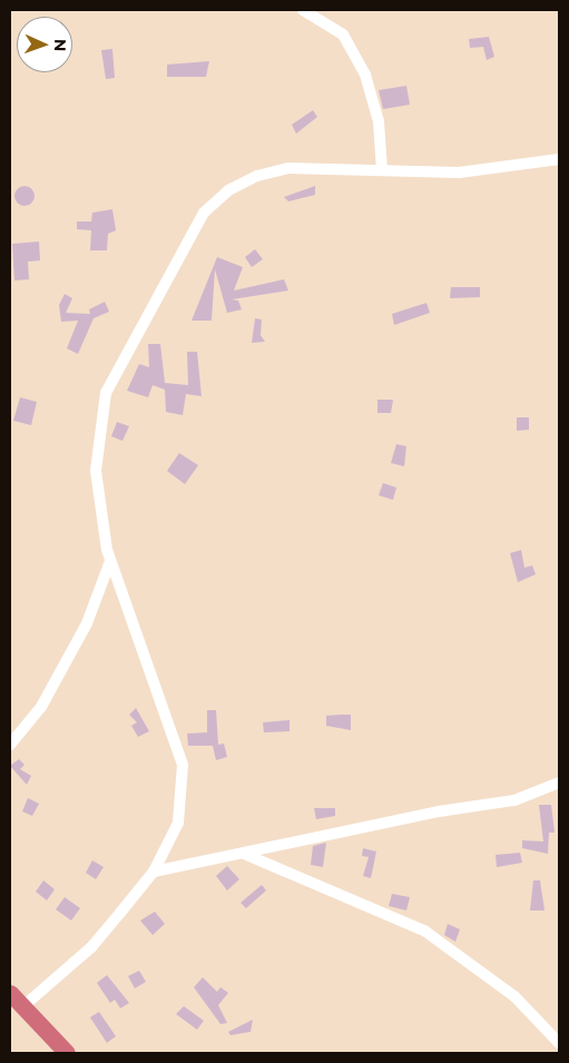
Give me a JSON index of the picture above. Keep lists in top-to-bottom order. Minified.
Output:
{"north":"right"}
